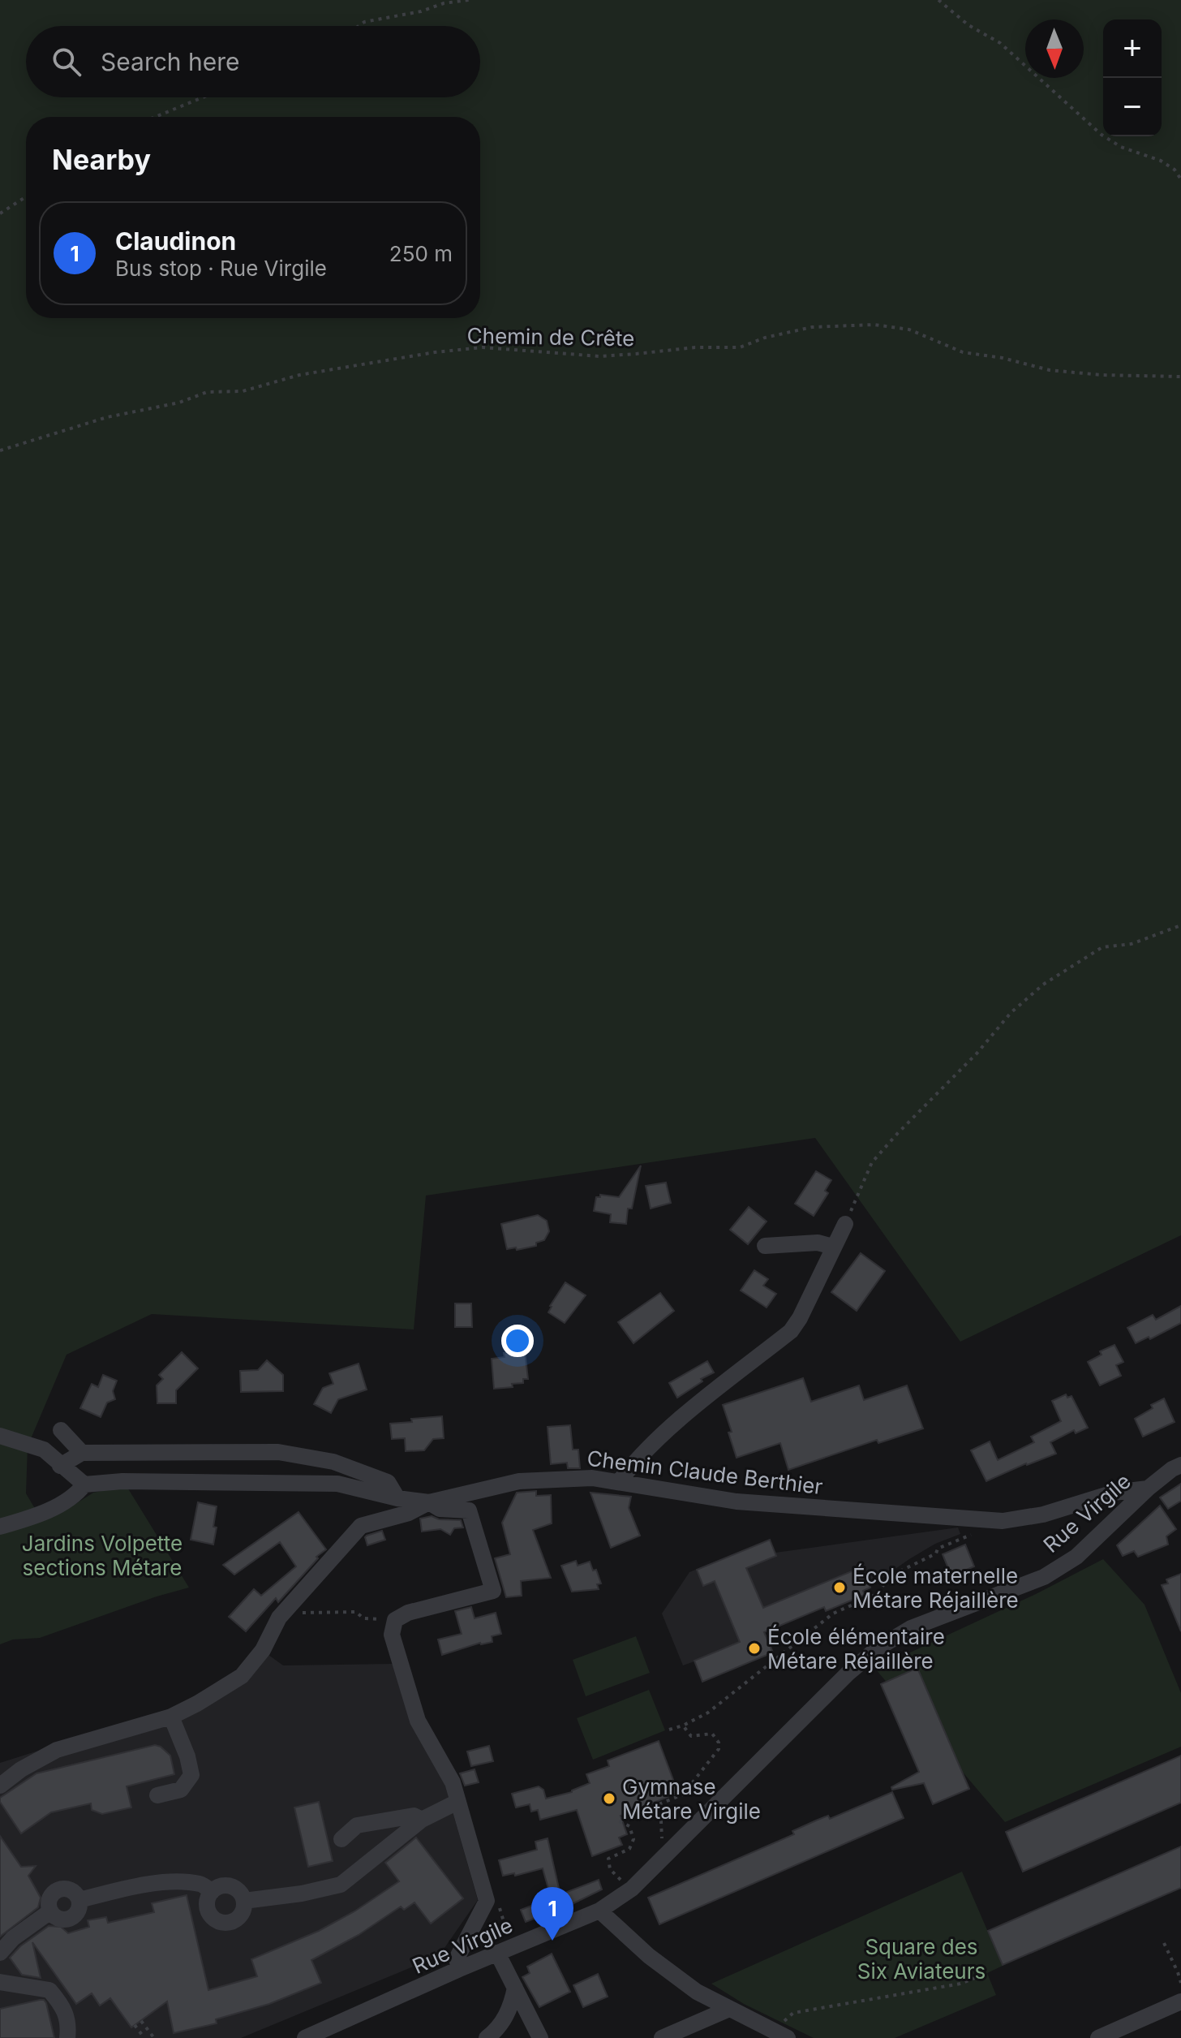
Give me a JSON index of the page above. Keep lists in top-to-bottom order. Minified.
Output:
{"streets":{"street":["Chemin Claude Berthier","Rue Virgile"],"path":["Chemin de Crête"]},"crossings":[["Chemin Claude Berthier","Rue Virgile"]],"parks":["Jardins Volpette sections Métare","Square des Six Aviateurs"],"places":["École maternelle Métare Réjaillère","École élémentaire Métare Réjaillère","Gymnase Métare Virgile"],"north":"bottom","page":{"map_buttons":["+","−"],"search":"Search here","heading":"Nearby","list":[{"mark":"1","name":"Claudinon","note":"Bus stop · Rue Virgile","value":"250 m"}],"pins":"1"}}
